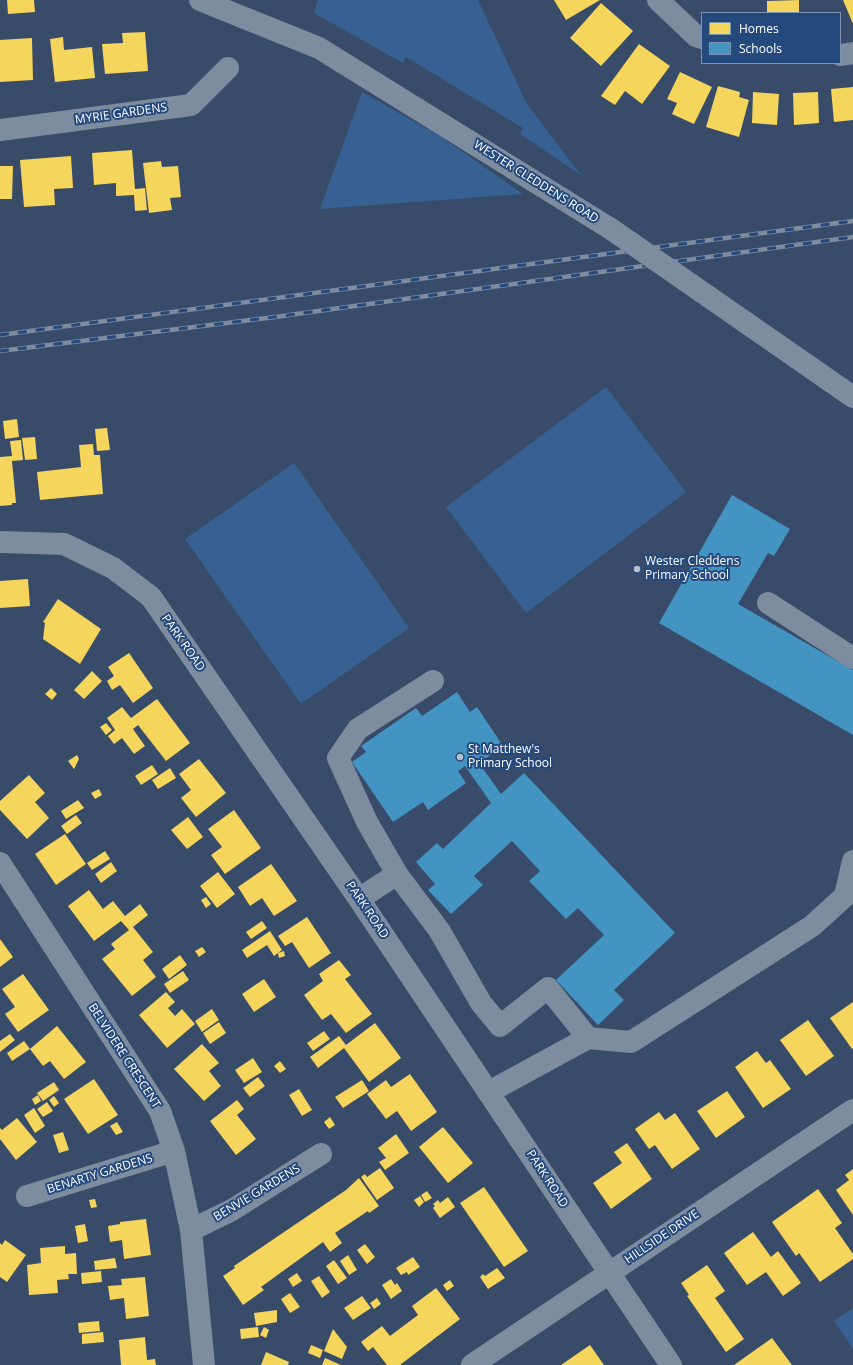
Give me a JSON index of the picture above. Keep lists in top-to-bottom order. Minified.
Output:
{"streets":{"street":["MYRIE GARDENS","WESTER CLEDDENS ROAD","PARK ROAD","BELVIDERE CRESCENT","BENARTY GARDENS","BENVIE GARDENS","HILLSIDE DRIVE"]},"crossings":[["PARK ROAD","HILLSIDE DRIVE"],["BELVIDERE CRESCENT","BENARTY GARDENS"],["BELVIDERE CRESCENT","BENVIE GARDENS"]],"places":["Wester Cleddens Primary School","St Matthew's Primary School"],"legend":["Homes","Schools"]}
